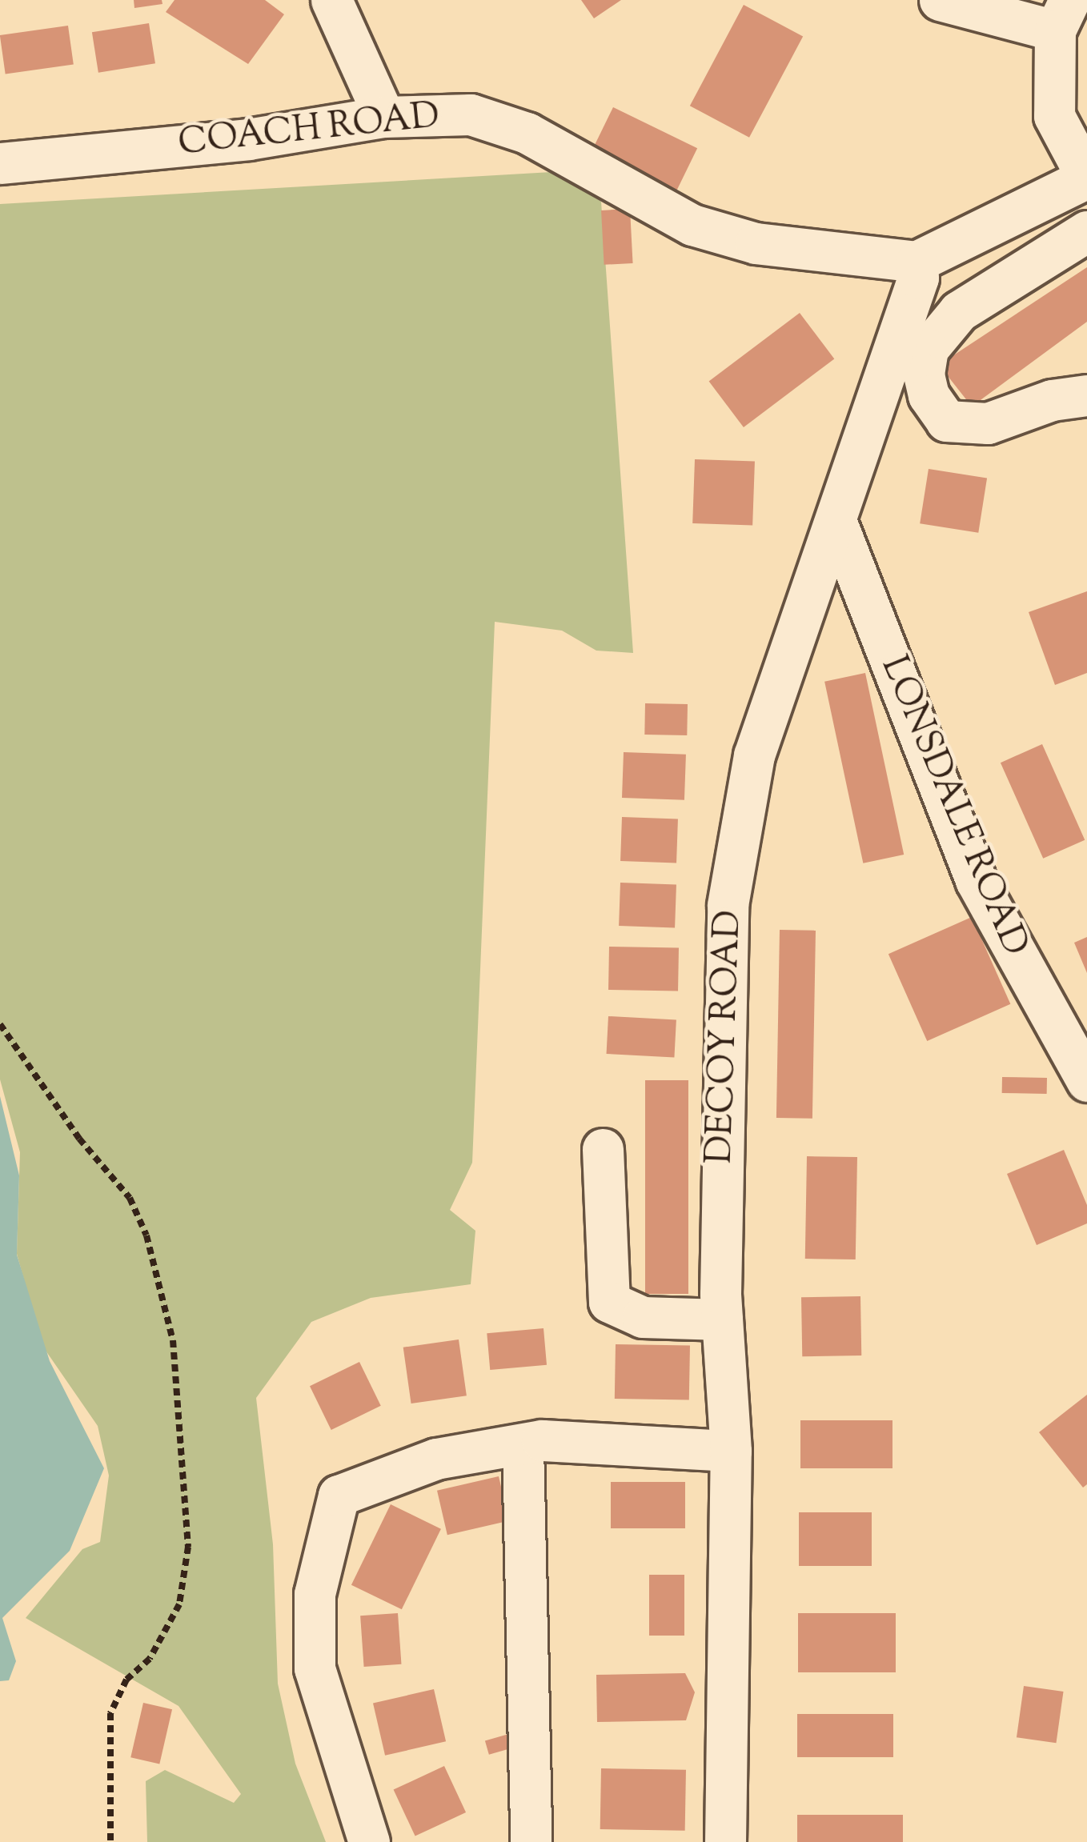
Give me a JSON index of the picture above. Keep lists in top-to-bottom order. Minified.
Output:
{"streets":{"street":["COACH ROAD","LONSDALE ROAD","DECOY ROAD"]},"crossings":[["COACH ROAD","DECOY ROAD"],["LONSDALE ROAD","DECOY ROAD"]]}
